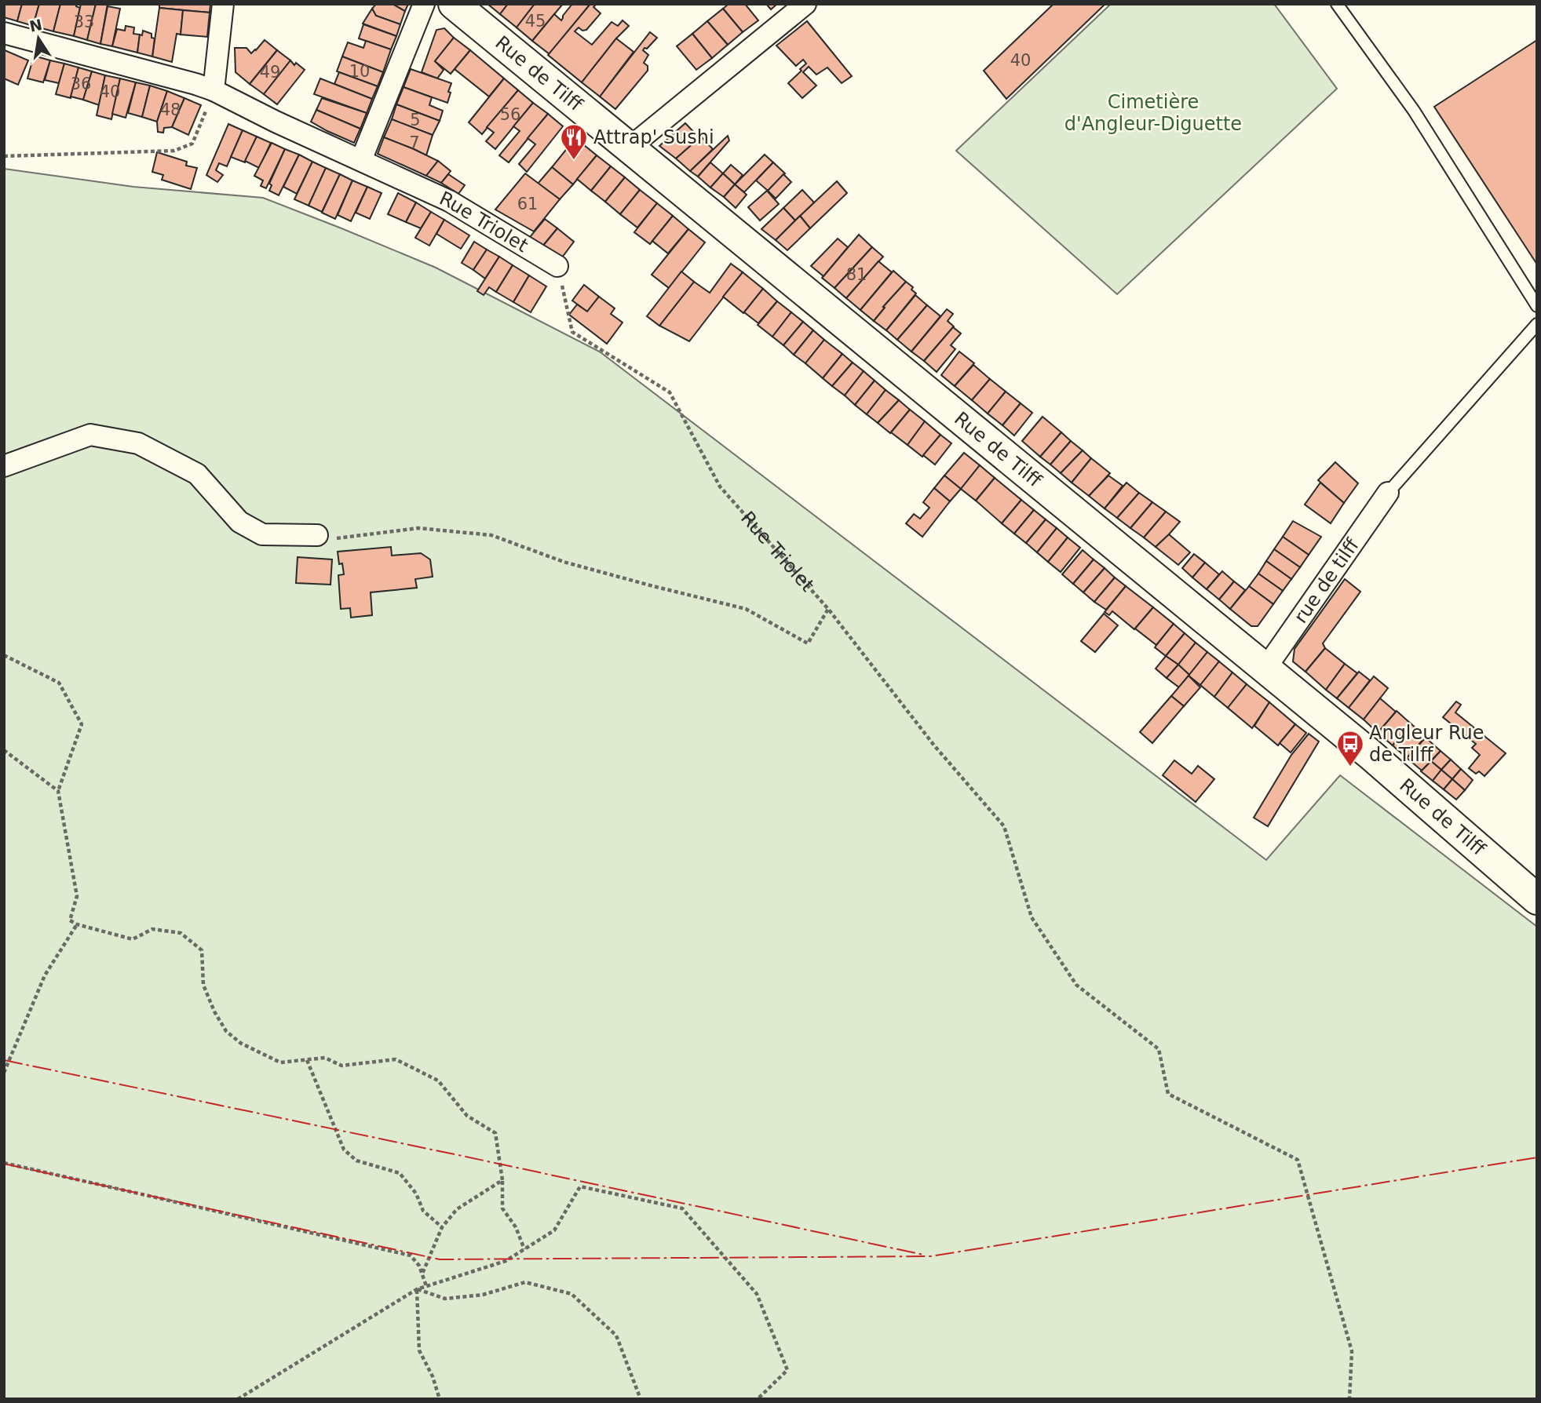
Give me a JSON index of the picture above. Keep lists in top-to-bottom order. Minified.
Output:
{"streets":{"main road":["Rue de Tilff"],"street":["Rue Triolet","rue de tilff"]},"crossings":[["Rue de Tilff","rue de tilff"]],"parks":["Cimetière d'Angleur-Diguette"],"places":{"restaurant":["Attrap' Sushi"],"bus stop":["Angleur Rue de Tilff"]},"house_numbers":["45","33","40","10","49","36","40","48","56","5","7","61","81"],"north":"top"}
